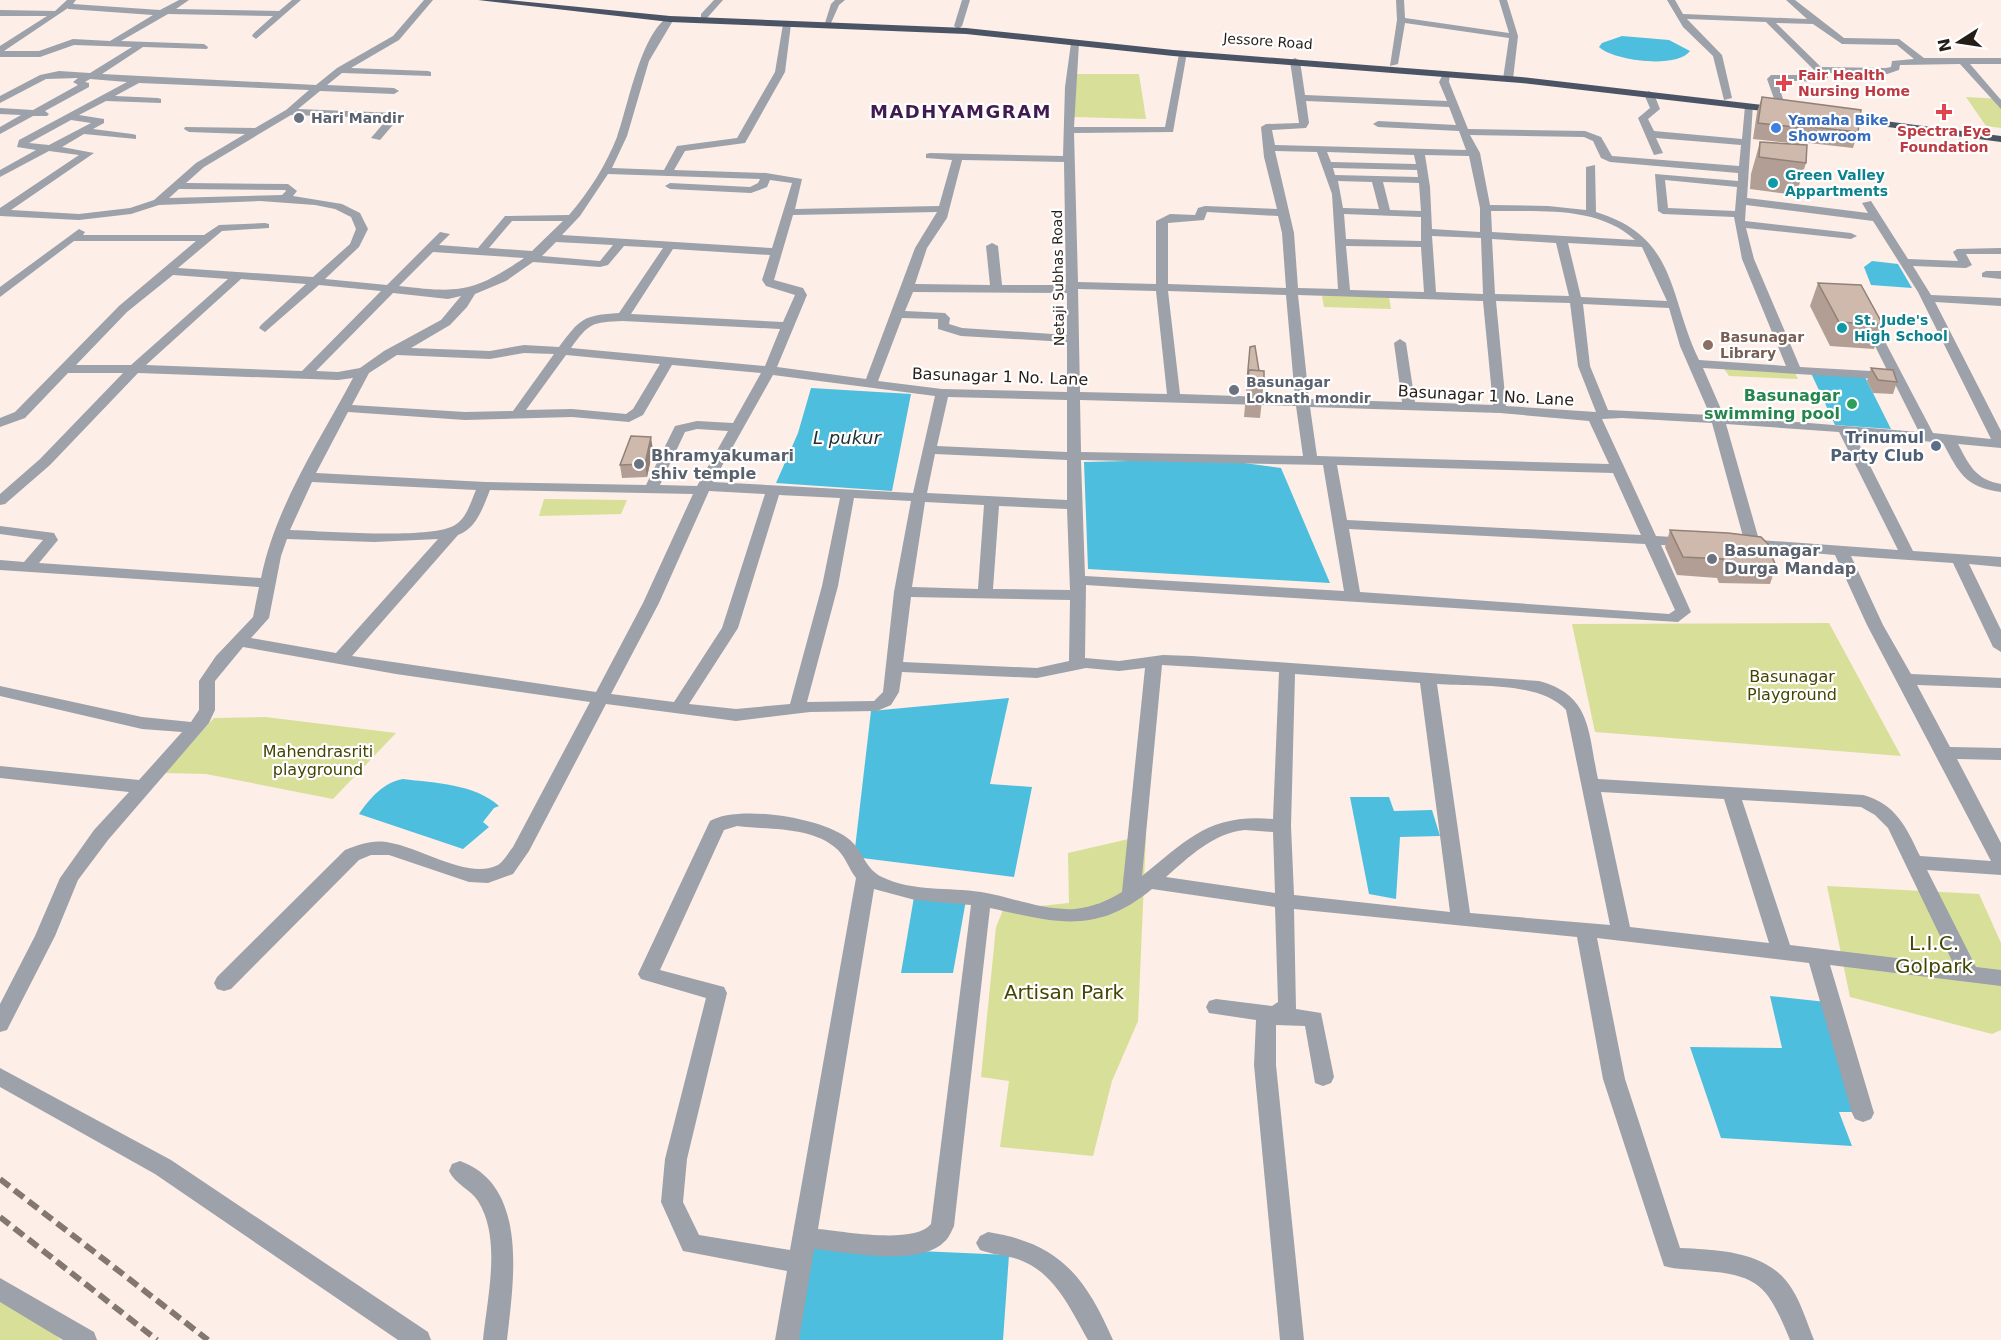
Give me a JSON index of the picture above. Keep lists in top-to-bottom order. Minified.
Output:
{"streets":{"highway":["Jessore Road"],"street":["Netaji Subhas Road","Basunagar 1 No. Lane"]},"crossings":[["Netaji Subhas Road","Basunagar 1 No. Lane"]],"districts":["MADHYAMGRAM"],"water":["L pukur"],"parks":["Basunagar Playground","Mahendrasriti playground","L.I.C. Golpark","Artisan Park"],"places":{"health":["Fair Health Nursing Home","Spectra Eye Foundation"],"other":["Hari Mandir","Yamaha Bike Showroom","Green Valley Appartments","St. Jude's High School","Basunagar Library","Basunagar Loknath mondir","Basunagar swimming pool","Trinumul Party Club","Bhramyakumari shiv temple","Basunagar Durga Mandap"]},"north":"left"}
